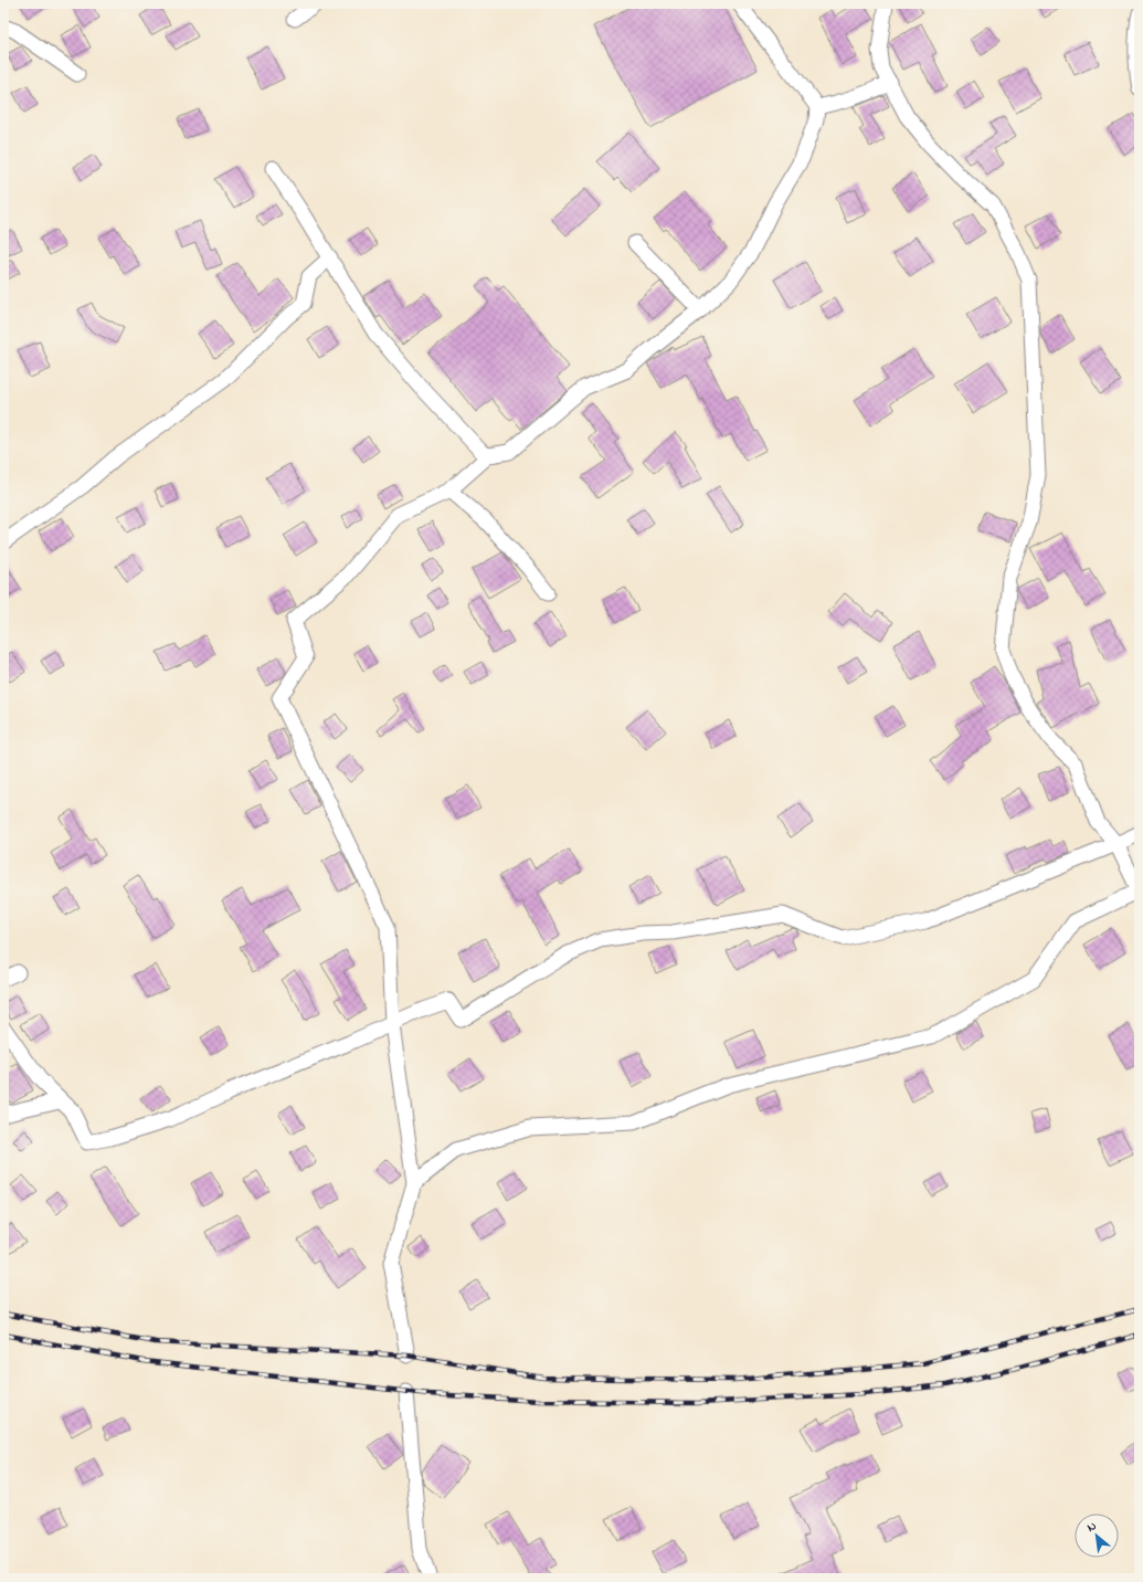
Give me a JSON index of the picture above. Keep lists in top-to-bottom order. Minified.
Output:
{"north":"top left"}
